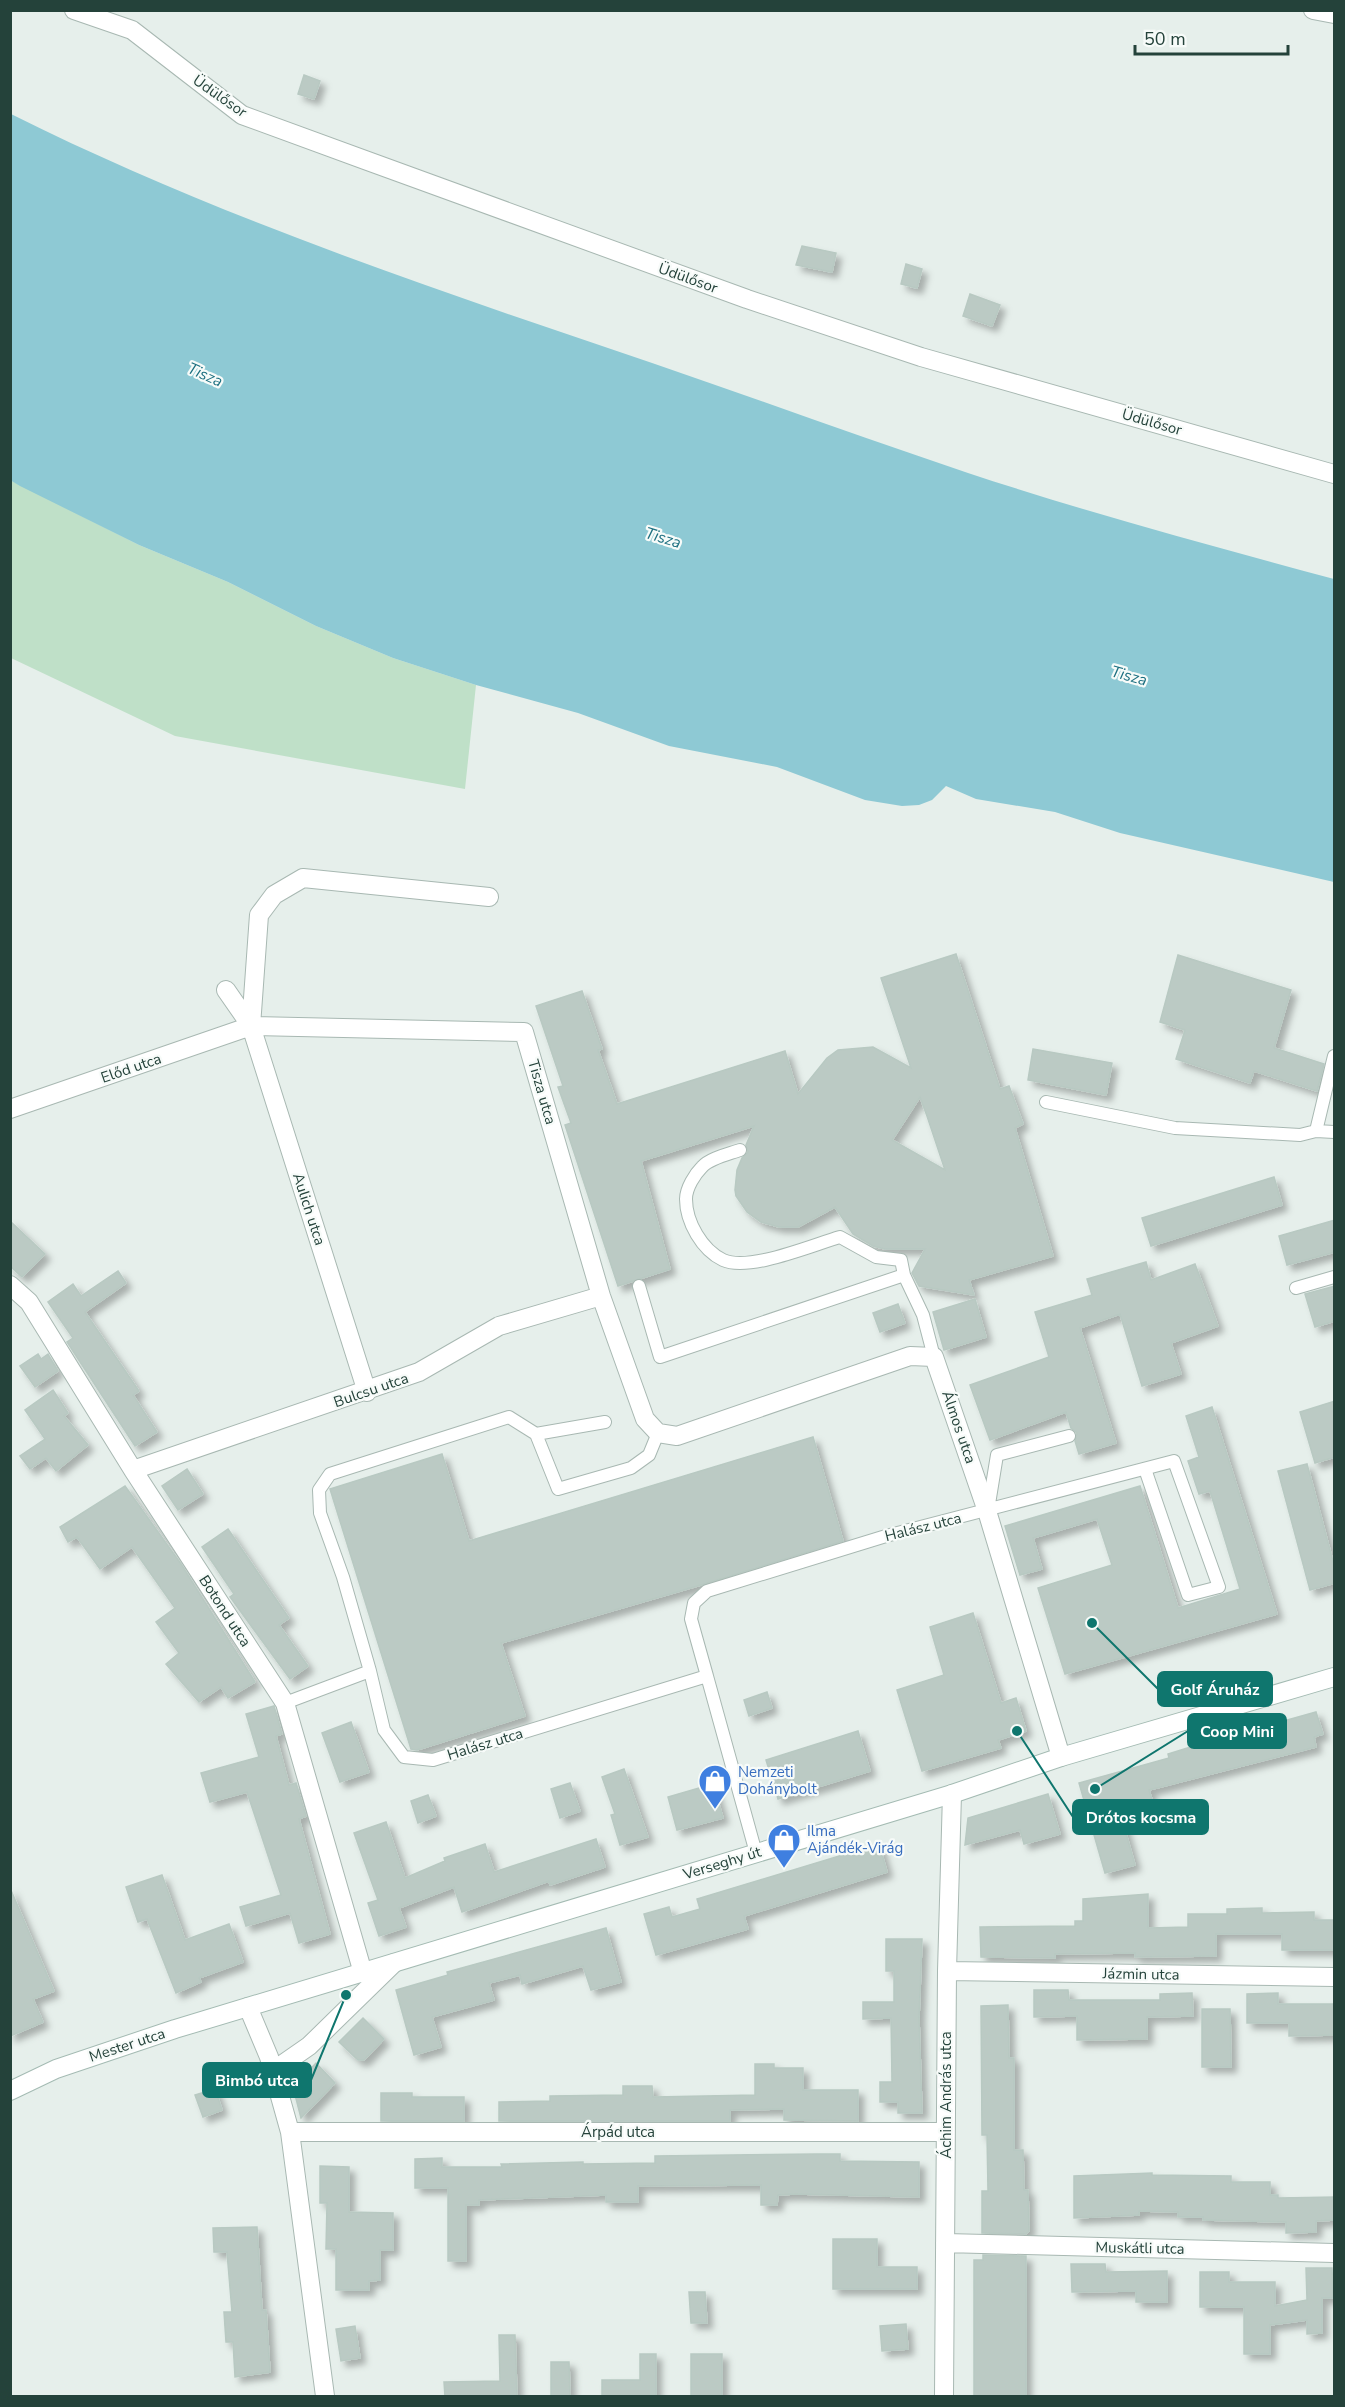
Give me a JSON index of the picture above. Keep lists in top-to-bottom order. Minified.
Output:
{"streets":{"street":["Üdülősor","Előd utca","Tisza utca","Aulich utca","Bulcsu utca","Álmos utca","Botond utca","Verseghy út","Jázmin utca","Mester utca","Áchim András utca","Árpád utca","Muskátli utca"],"lane":["Halász utca"]},"crossings":[["Előd utca","Tisza utca"],["Előd utca","Aulich utca"],["Tisza utca","Aulich utca"],["Tisza utca","Bulcsu utca"],["Aulich utca","Bulcsu utca"],["Bulcsu utca","Botond utca"],["Álmos utca","Halász utca"],["Álmos utca","Verseghy út"],["Halász utca","Verseghy út"],["Botond utca","Verseghy út"],["Verseghy út","Mester utca"],["Verseghy út","Áchim András utca"],["Jázmin utca","Áchim András utca"],["Áchim András utca","Árpád utca"],["Áchim András utca","Muskátli utca"]],"water":["Tisza"],"places":{"other":["Golf Áruház","Drótos kocsma","Coop Mini","Bimbó utca"],"shop":["Nemzeti Dohánybolt","Ilma Ajándék-Virág"]},"scale_bar":"50 m"}
